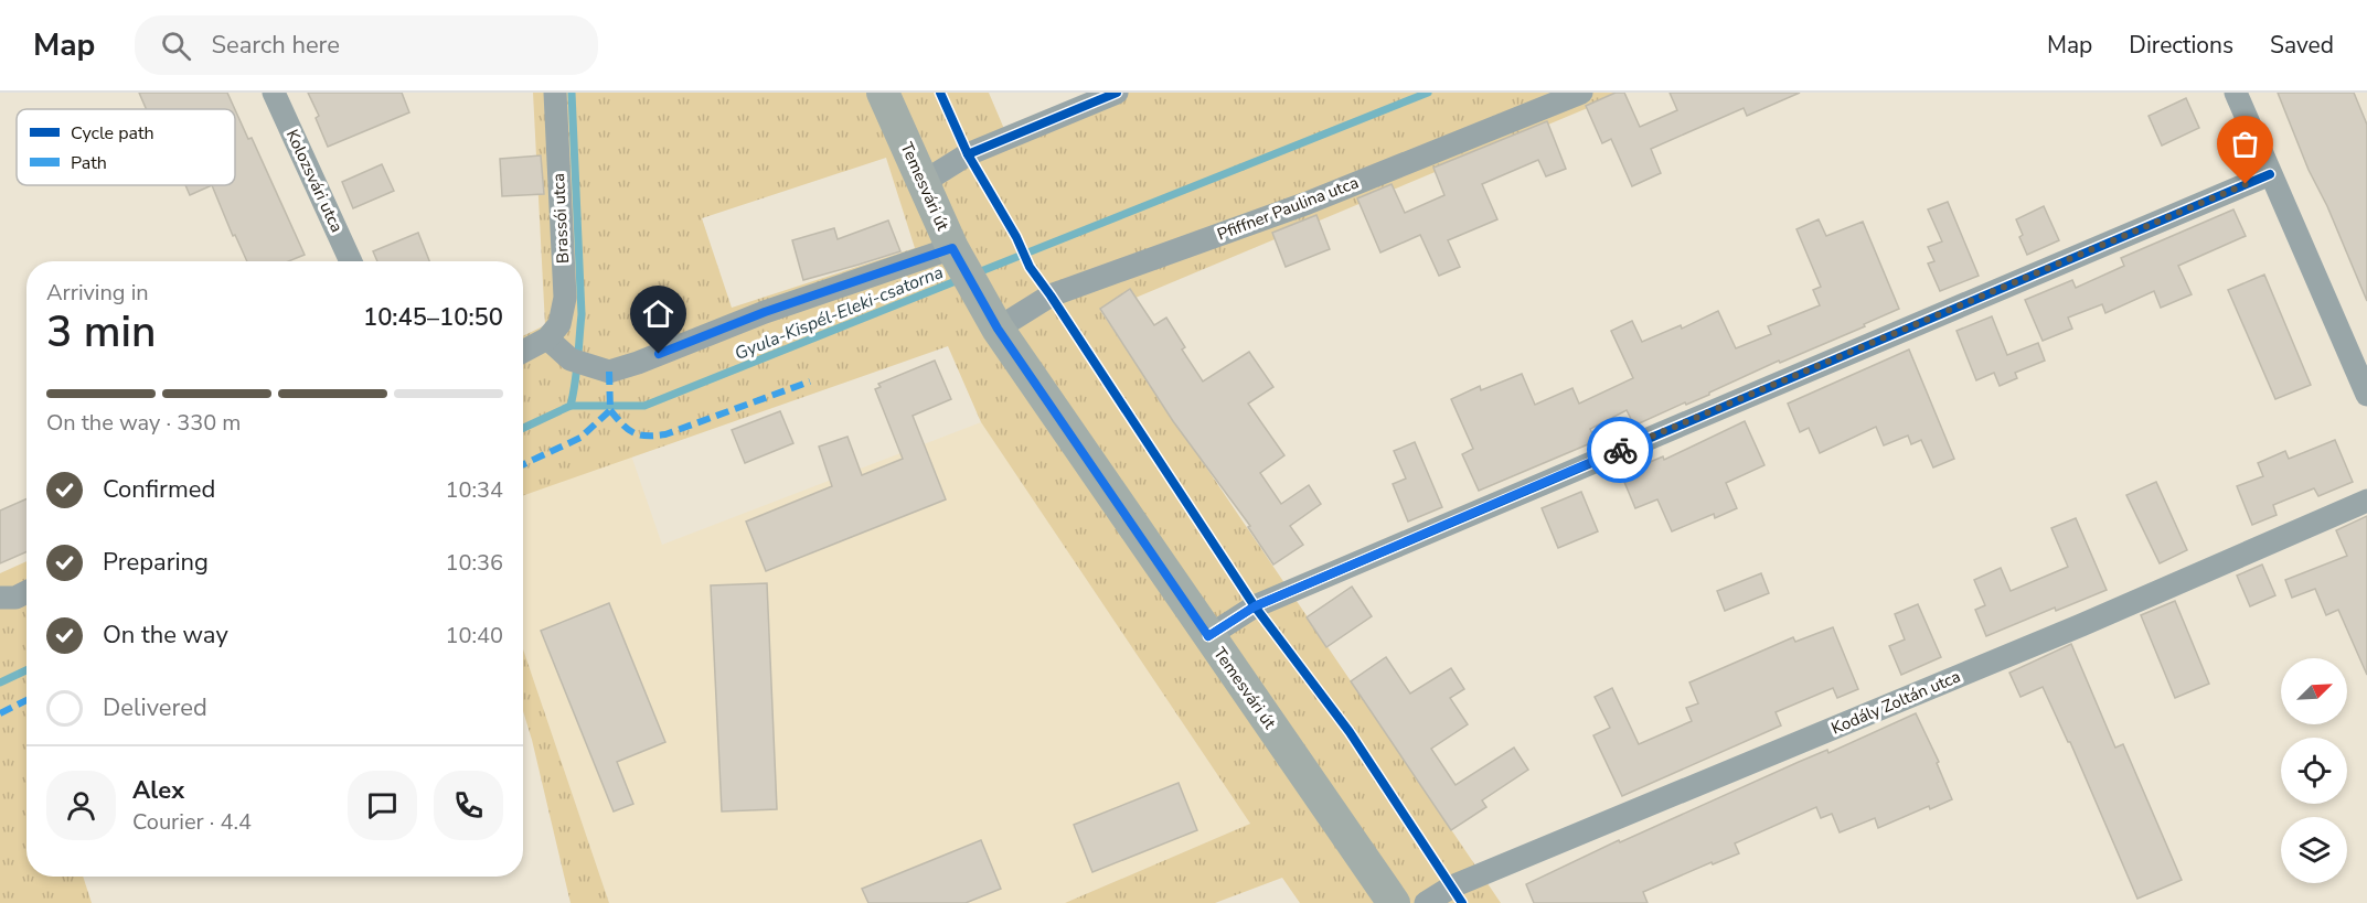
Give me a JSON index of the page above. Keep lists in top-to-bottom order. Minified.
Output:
{"streets":{"street":["Kolozsvári utca","Temesvári út","Pfiffner Paulina utca","Brassói utca","Kodály Zoltán utca"]},"crossings":[["Temesvári út","Pfiffner Paulina utca"]],"water":["Gyula-Kispél-Eleki-csatorna"],"legend":["Cycle path","Path"],"north":"top right","page":{"header":"Map","search":"Search here","nav":["Map","Directions","Saved"],"heading":["3 min","Arriving in","10:45–10:50"],"panel":["Alex","Courier · 4.4"],"bar":"On the way · 330 m","list":[["Confirmed","10:34"],["Preparing","10:36"],["On the way","10:40"],"Delivered"]}}
